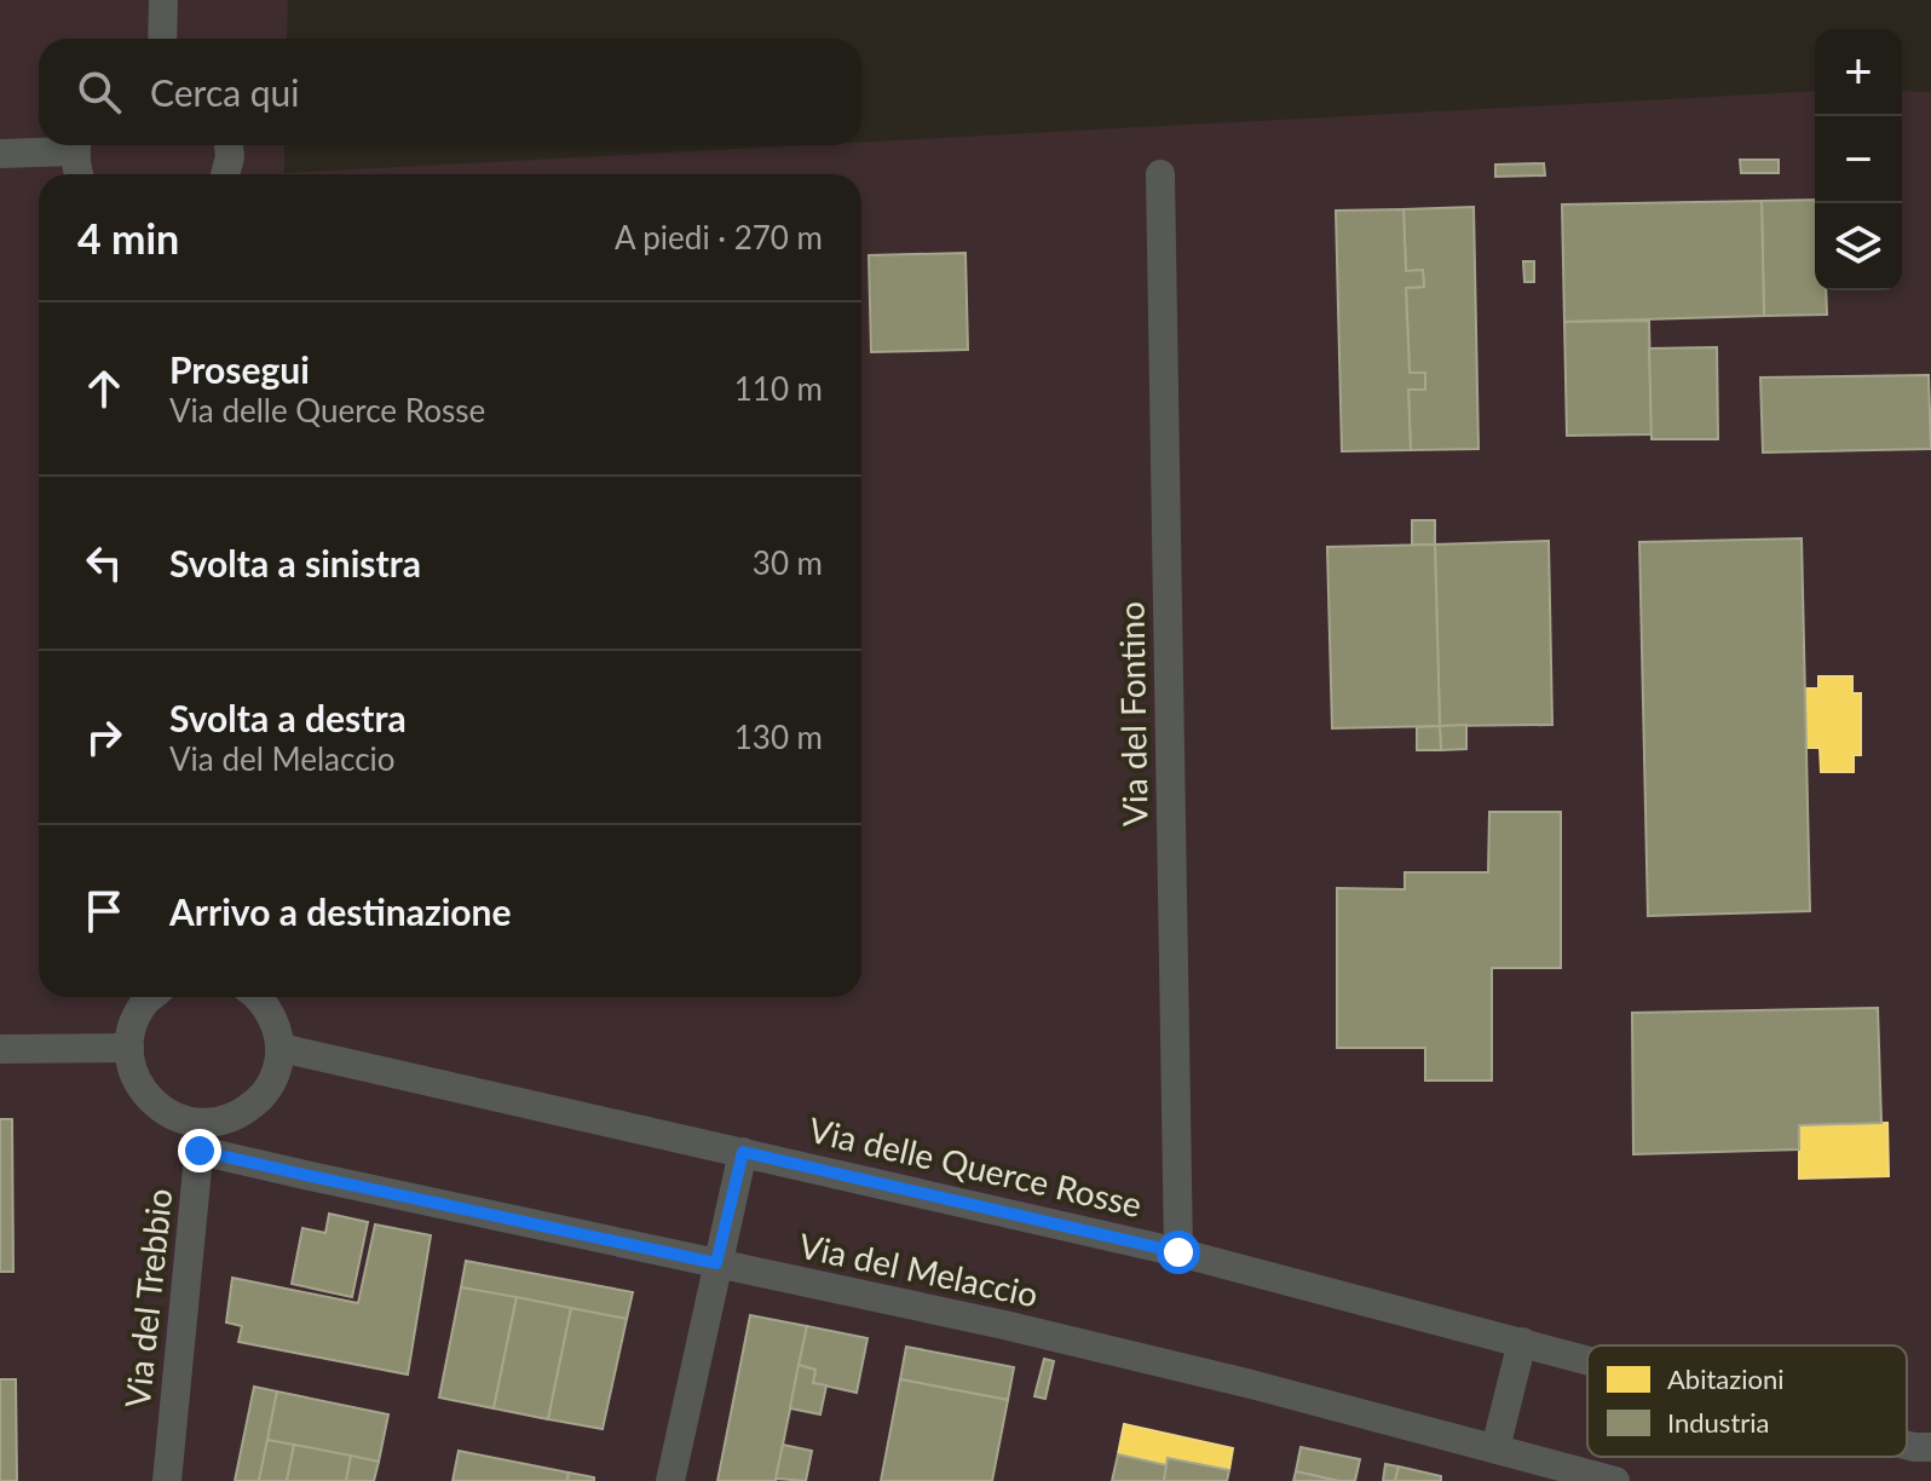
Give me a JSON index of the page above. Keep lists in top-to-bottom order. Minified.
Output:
{"streets":{"street":["Via del Fontino","Via delle Querce Rosse","Via del Melaccio","Via del Trebbio"]},"crossings":[["Via del Fontino","Via delle Querce Rosse"],["Via del Melaccio","Via del Trebbio"]],"legend":["Abitazioni","Industria"],"page":{"map_buttons":["+","−"],"search":"Cerca qui","heading":["4 min","A piedi · 270 m"],"list":[["Prosegui","Via delle Querce Rosse","110 m"],["Svolta a sinistra","30 m"],["Svolta a destra","Via del Melaccio","130 m"],"Arrivo a destinazione"]}}
